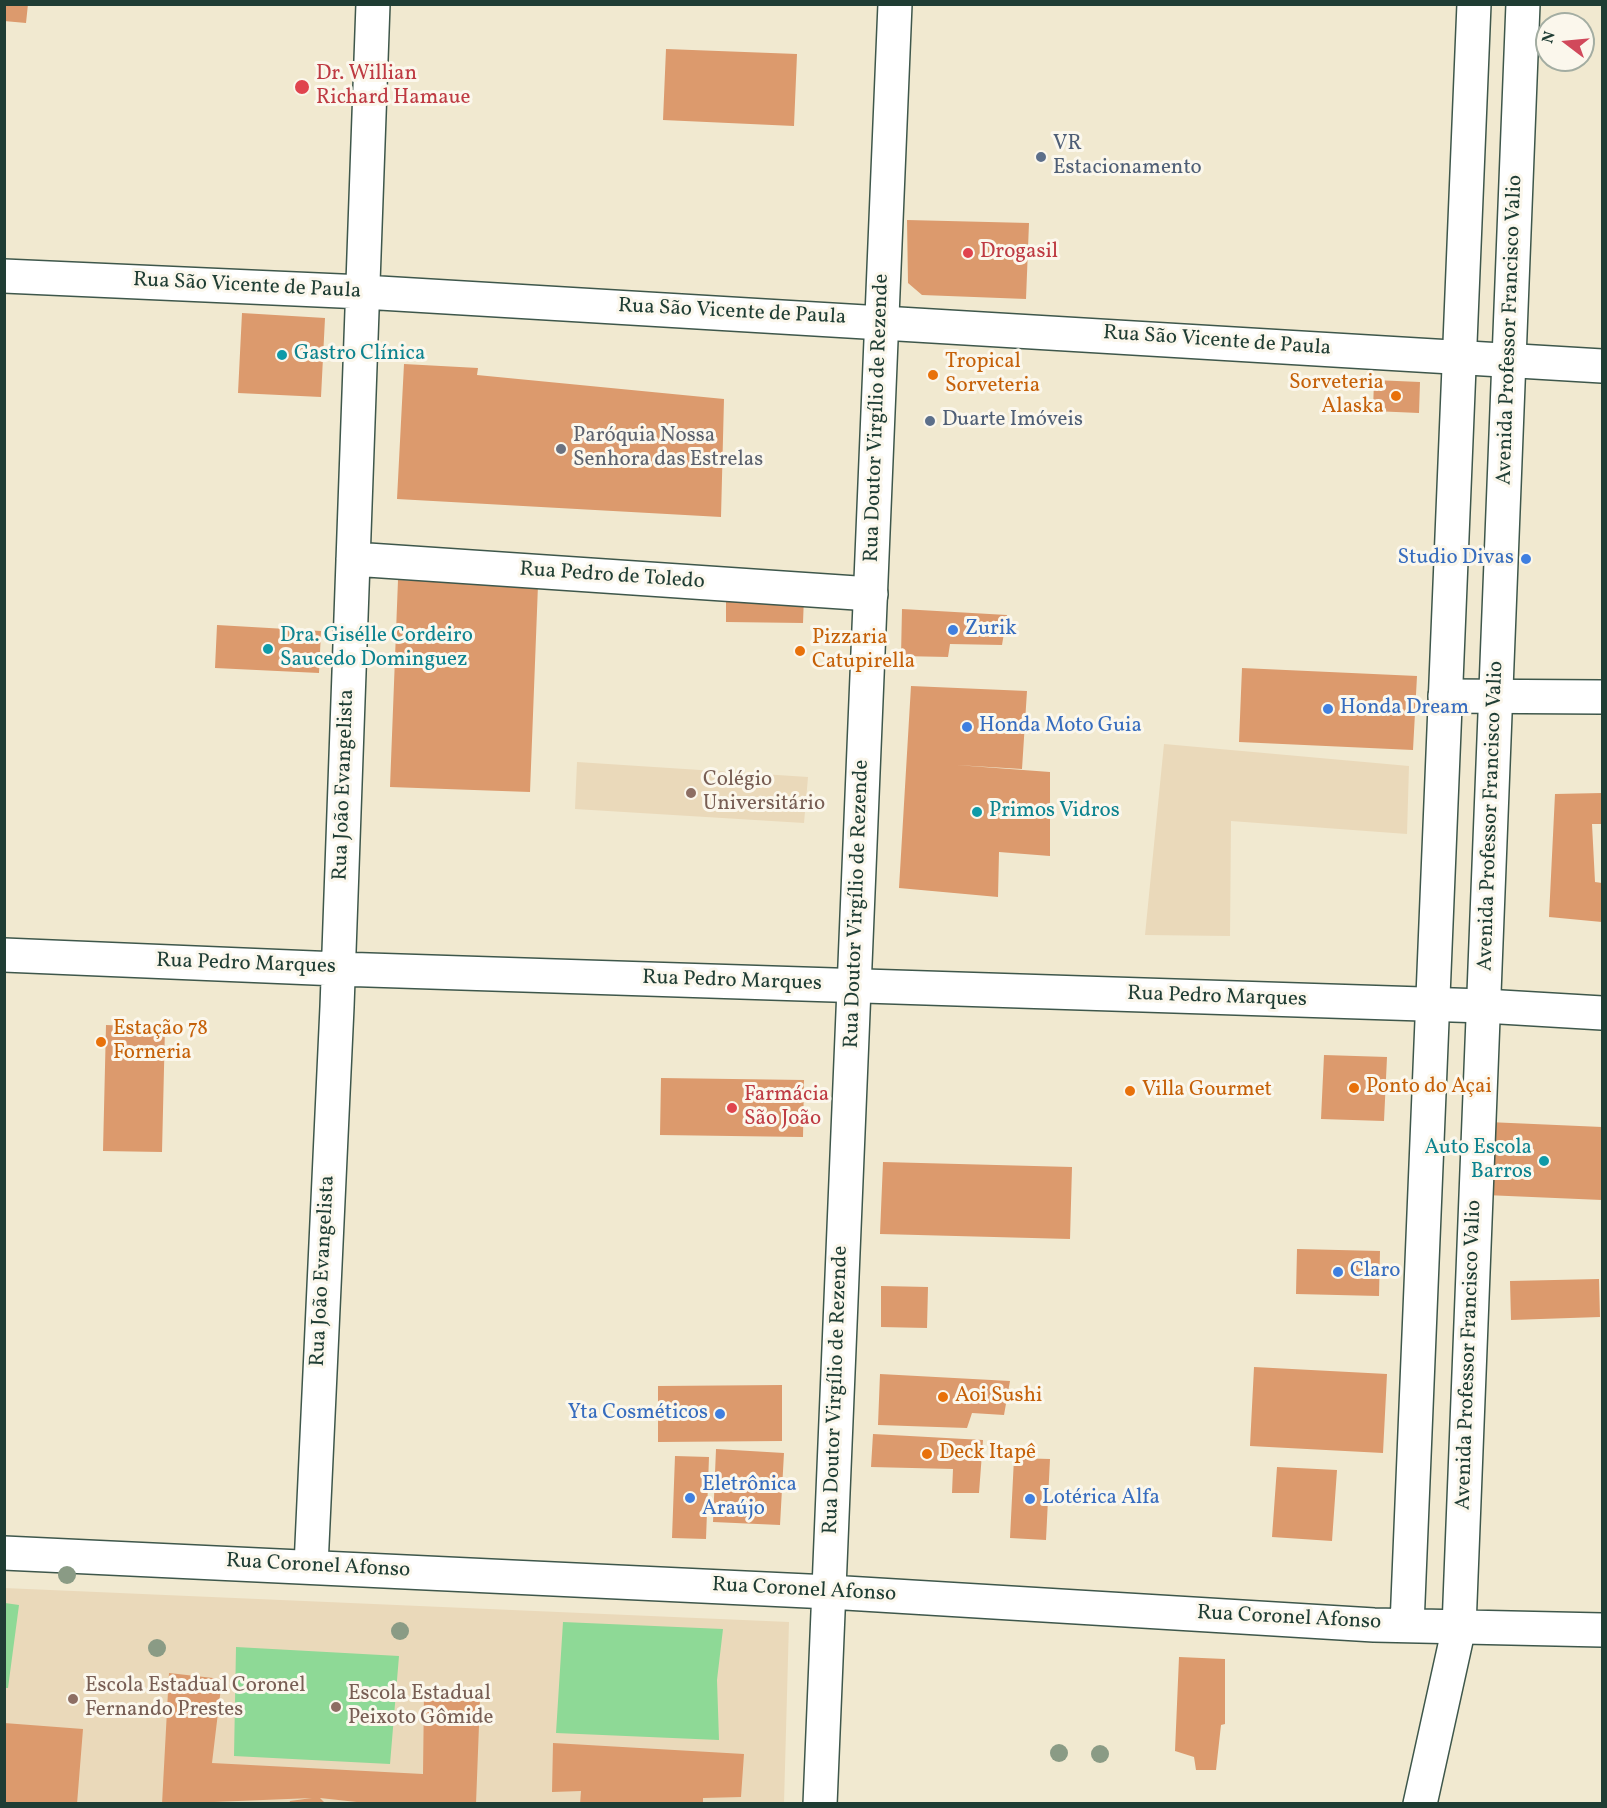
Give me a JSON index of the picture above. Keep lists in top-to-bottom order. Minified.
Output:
{"streets":{"main road":["Rua São Vicente de Paula","Avenida Professor Francisco Valio","Rua Doutor Virgílio de Rezende","Rua Pedro de Toledo","Rua João Evangelista","Rua Pedro Marques","Rua Coronel Afonso"]},"crossings":[["Rua São Vicente de Paula","Avenida Professor Francisco Valio"],["Rua São Vicente de Paula","Rua Doutor Virgílio de Rezende"],["Rua São Vicente de Paula","Rua João Evangelista"],["Avenida Professor Francisco Valio","Rua Pedro Marques"],["Avenida Professor Francisco Valio","Rua Coronel Afonso"],["Rua Doutor Virgílio de Rezende","Rua Pedro de Toledo"],["Rua Doutor Virgílio de Rezende","Rua Pedro Marques"],["Rua Doutor Virgílio de Rezende","Rua Coronel Afonso"],["Rua Pedro de Toledo","Rua João Evangelista"],["Rua João Evangelista","Rua Pedro Marques"],["Rua João Evangelista","Rua Coronel Afonso"]],"places":["Dr. Willian Richard Hamaue","VR Estacionamento","Drogasil","Gastro Clínica","Tropical Sorveteria","Sorveteria Alaska","Duarte Imóveis","Paróquia Nossa Senhora das Estrelas","Studio Divas","Zurik","Dra. Gisélle Cordeiro Saucedo Dominguez","Pizzaria Catupirella","Honda Dream","Honda Moto Guia","Colégio Universitário","Primos Vidros","Estação 78 Forneria","Ponto do Açai","Villa Gourmet","Farmácia São João","Auto Escola Barros","Claro","Aoi Sushi","Yta Cosméticos","Deck Itapê","Eletrônica Araújo","Lotérica Alfa","Escola Estadual Coronel Fernando Prestes","Escola Estadual Peixoto Gômide"],"north":"left"}
